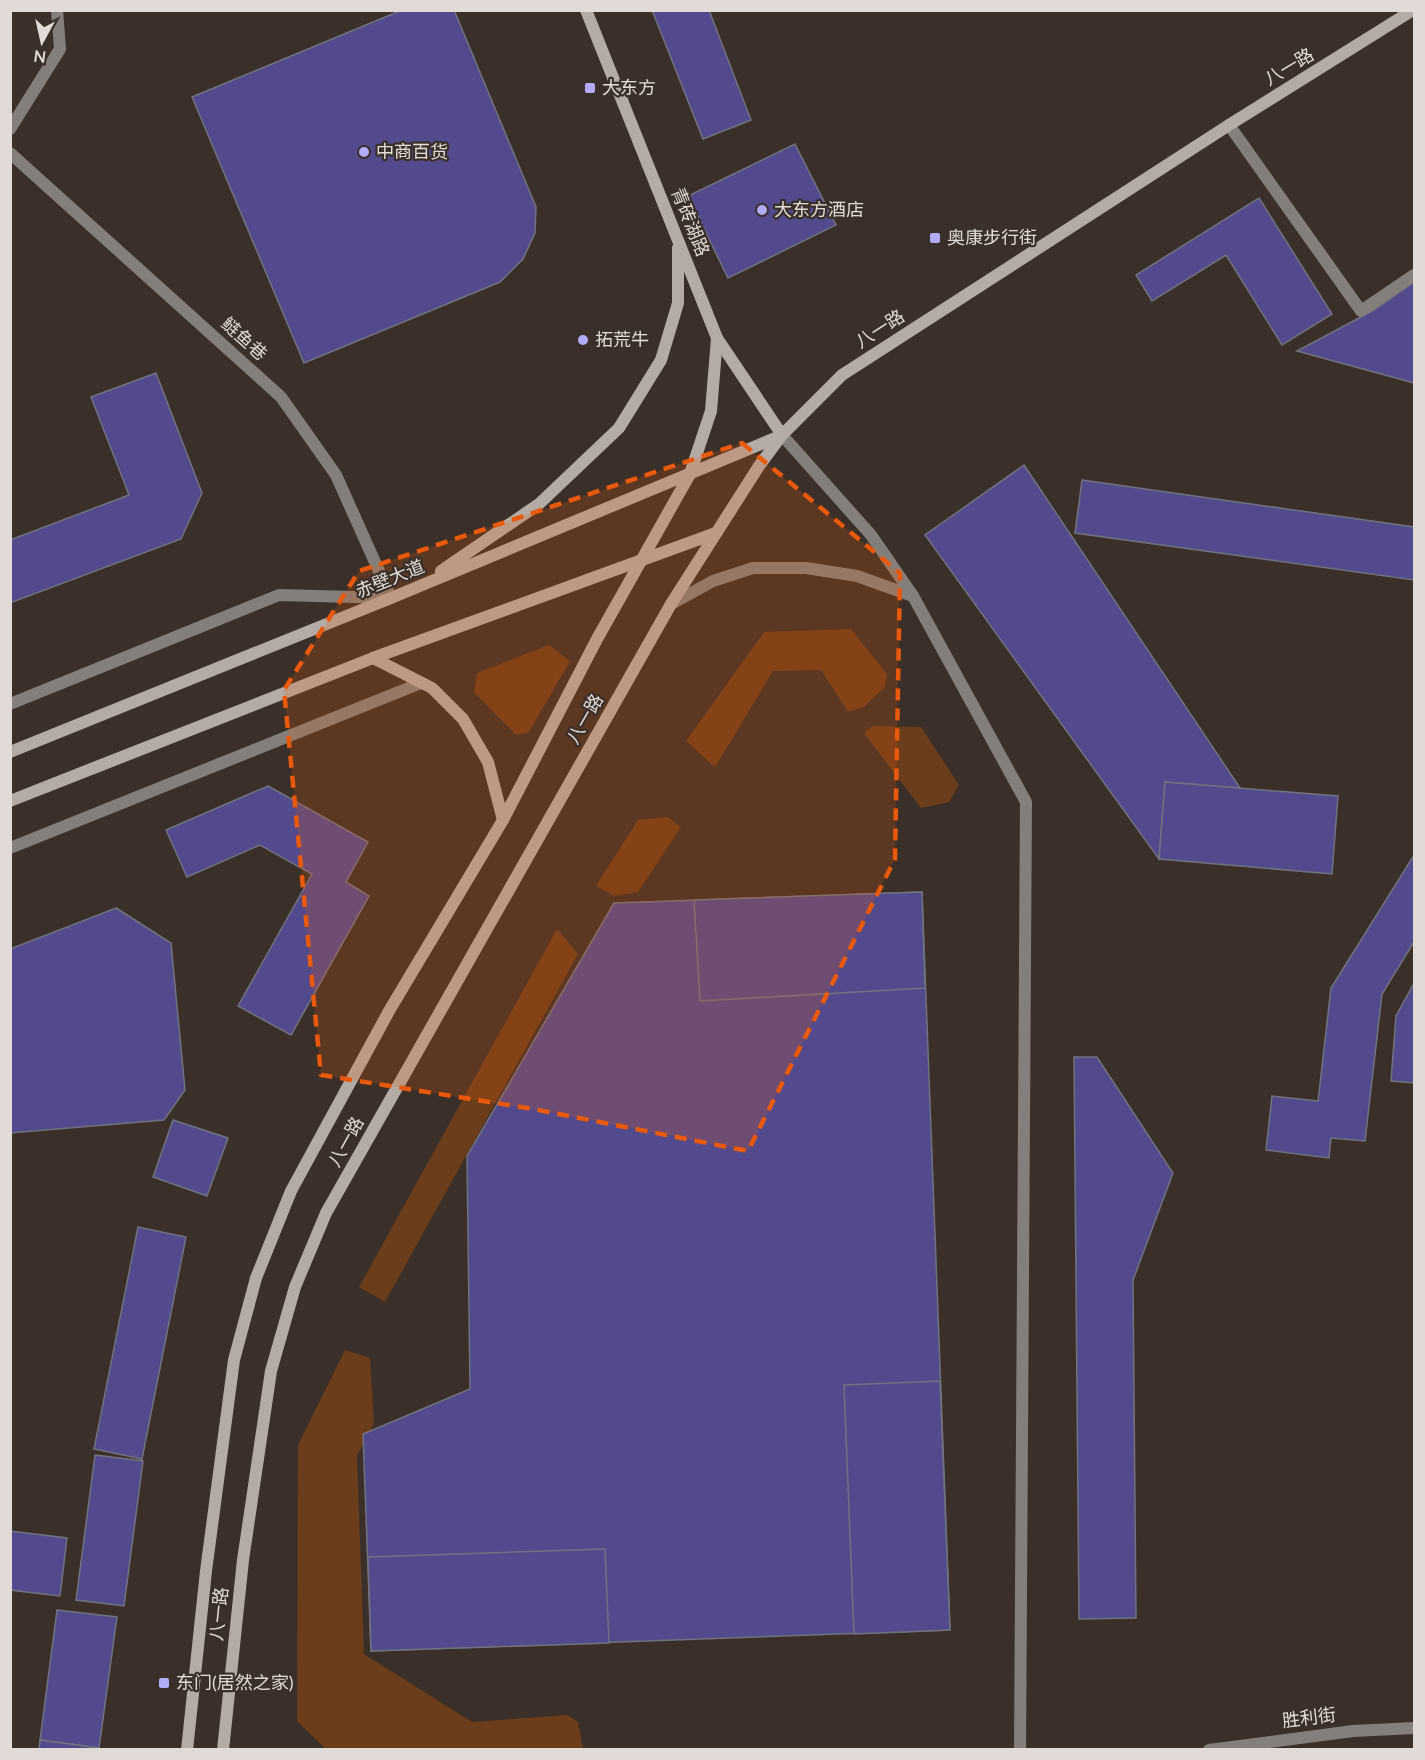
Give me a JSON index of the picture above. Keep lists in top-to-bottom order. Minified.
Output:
{"streets":{"main road":["八一路","青砖湖路","赤壁大道"],"street":["鲢鱼巷","胜利街"]},"crossings":[["八一路","青砖湖路"],["八一路","赤壁大道"],["青砖湖路","赤壁大道"],["鲢鱼巷","赤壁大道"]],"places":{"transit":["大东方","奥康步行街","东门(居然之家)"],"other":["中商百货","大东方酒店","拓荒牛"]},"north":"bottom"}
